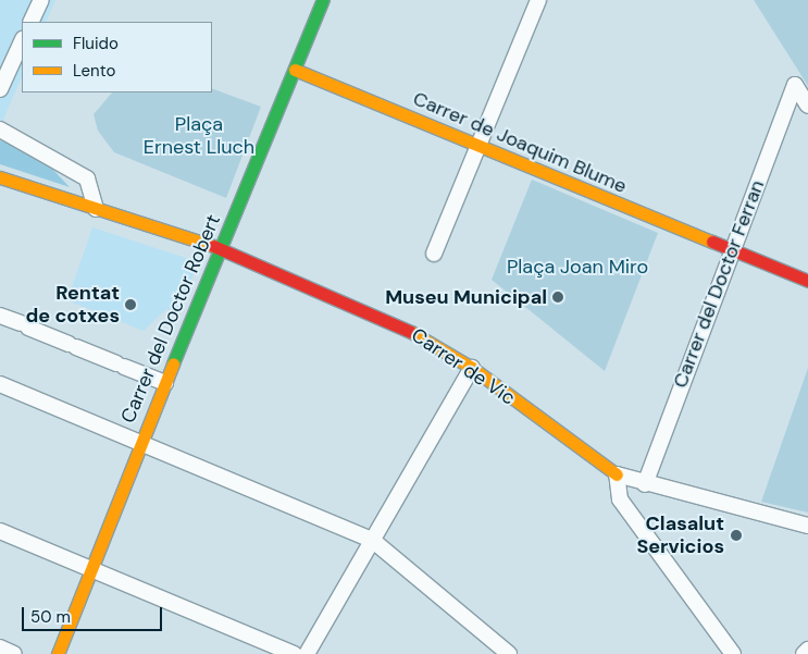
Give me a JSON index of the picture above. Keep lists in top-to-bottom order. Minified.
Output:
{"streets":{"street":["Carrer de Joaquim Blume","Carrer del Doctor Ferran","Carrer del Doctor Robert","Carrer de Vic"]},"crossings":[["Carrer de Joaquim Blume","Carrer del Doctor Ferran"],["Carrer de Joaquim Blume","Carrer del Doctor Robert"],["Carrer del Doctor Robert","Carrer de Vic"]],"parks":["Plaça Ernest Lluch","Plaça Joan Miro"],"places":["Museu Municipal","Rentat de cotxes","Clasalut Servicios"],"legend":["Fluido","Lento"],"scale_bar":"50 m"}
